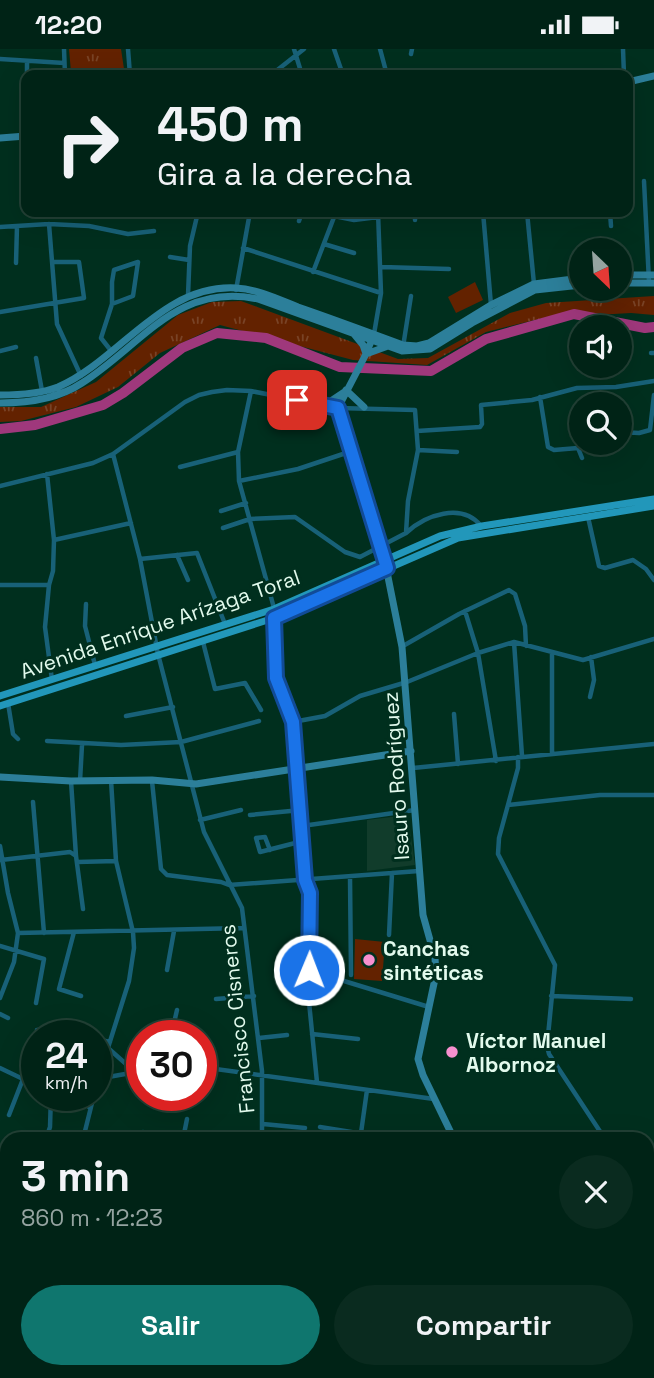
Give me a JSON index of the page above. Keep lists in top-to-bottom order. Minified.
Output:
{"streets":{"main road":["Avenida Enrique Arízaga Toral"],"street":["Isauro Rodríguez","Francisco Cisneros"]},"crossings":[["Avenida Enrique Arízaga Toral","Isauro Rodríguez"],["Avenida Enrique Arízaga Toral","Francisco Cisneros"]],"places":["Canchas sintéticas","Víctor Manuel Albornoz"],"north":"bottom right","page":{"status":"12:20","turn":["450 m","Gira a la derecha"],"speed":"24 km/h","limit":"30","heading":["3 min","860 m · 12:23"],"buttons":["Salir","Compartir"]}}
